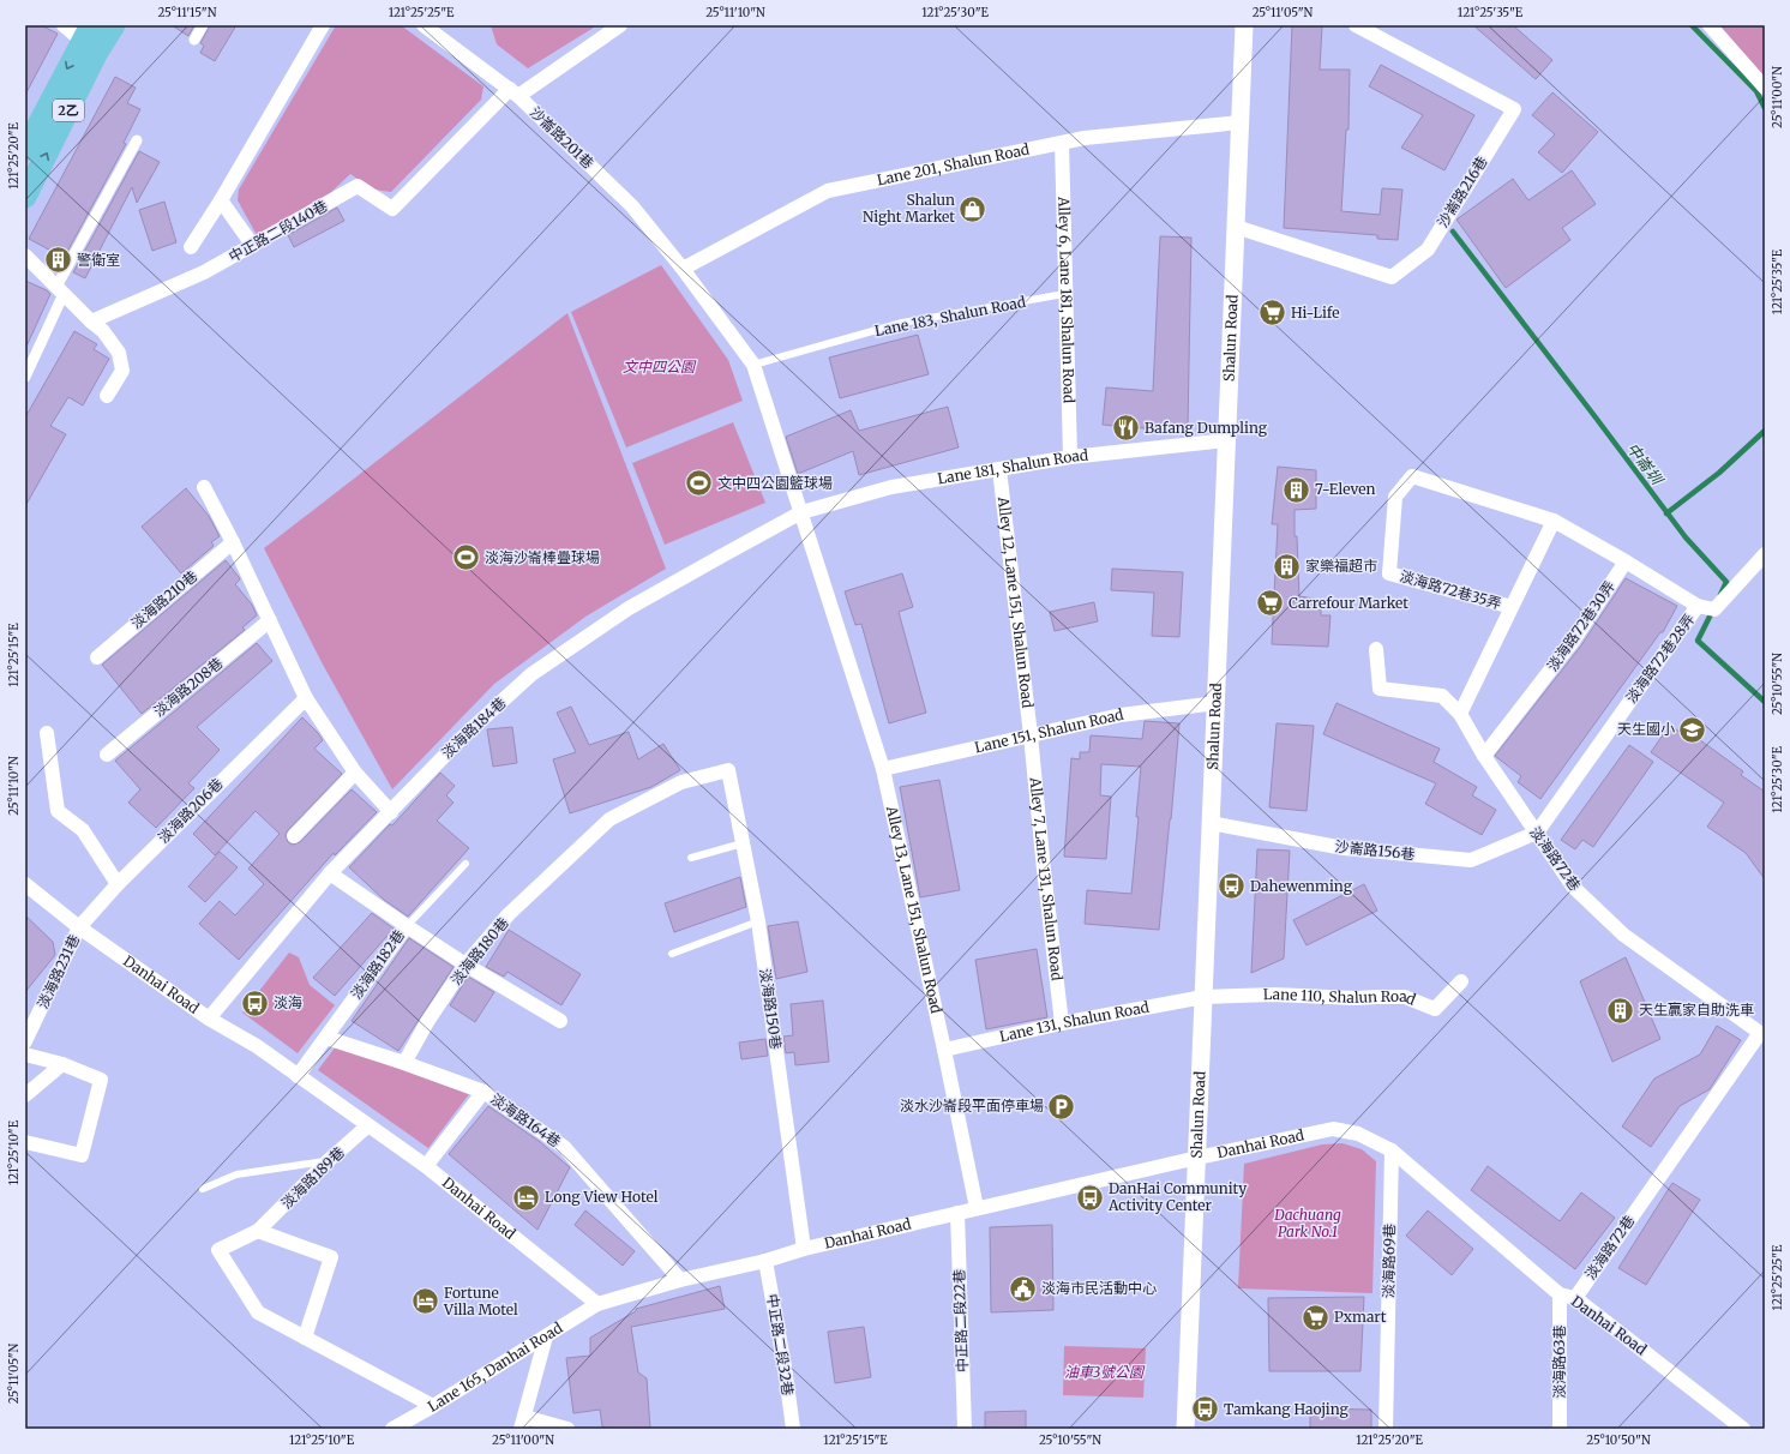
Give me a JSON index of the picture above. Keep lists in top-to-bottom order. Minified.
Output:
{"streets":{"main road":["2乙"],"street":["沙崙路201巷","Lane 201, Shalun Road","沙崙路216巷","中正路二段140巷","Alley 6, Lane 181, Shalun Road","Shalun Road","Lane 181, Shalun Road","淡海路72巷35弄","淡海路210巷","Alley 12, Lane 151, Shalun Road","淡海路72巷30弄","淡海路72巷28弄","淡海路208巷","淡海路184巷","Lane 151, Shalun Road","淡海路206巷","沙崙路156巷","淡海路72巷","Alley 7, Lane 131, Shalun Road","Alley 13, Lane 151, Shalun Road","淡海路180巷","淡海路182巷","淡海路231巷","Danhai Road","Lane 110, Shalun Road","淡海路150巷","Lane 131, Shalun Road","淡海路164巷","淡海路189巷","淡海路69巷","中正路二段22巷","中正路二段32巷","淡海路63巷","Lane 165, Danhai Road"],"lane":["Lane 183, Shalun Road"]},"crossings":[["沙崙路201巷","Lane 201, Shalun Road"],["沙崙路201巷","中正路二段140巷"],["Lane 201, Shalun Road","Alley 6, Lane 181, Shalun Road"],["Lane 201, Shalun Road","Shalun Road"],["沙崙路216巷","Shalun Road"],["Alley 6, Lane 181, Shalun Road","Lane 183, Shalun Road"],["Alley 6, Lane 181, Shalun Road","Lane 181, Shalun Road"],["Shalun Road","Lane 181, Shalun Road"],["Shalun Road","Lane 151, Shalun Road"],["Shalun Road","沙崙路156巷"],["Shalun Road","Danhai Road"],["Shalun Road","Lane 110, Shalun Road"],["Shalun Road","Lane 131, Shalun Road"],["Lane 181, Shalun Road","Alley 12, Lane 151, Shalun Road"],["Lane 181, Shalun Road","淡海路184巷"],["Alley 12, Lane 151, Shalun Road","Lane 151, Shalun Road"],["Alley 12, Lane 151, Shalun Road","Alley 7, Lane 131, Shalun Road"],["淡海路72巷30弄","淡海路72巷"],["淡海路72巷28弄","沙崙路156巷"],["淡海路72巷28弄","淡海路72巷"],["淡海路184巷","淡海路182巷"],["淡海路184巷","Danhai Road"],["Lane 151, Shalun Road","Alley 7, Lane 131, Shalun Road"],["Lane 151, Shalun Road","Alley 13, Lane 151, Shalun Road"],["淡海路206巷","淡海路231巷"],["淡海路206巷","Danhai Road"],["沙崙路156巷","淡海路72巷"],["淡海路72巷","Danhai Road"],["Alley 7, Lane 131, Shalun Road","Lane 131, Shalun Road"],["Alley 13, Lane 151, Shalun Road","Danhai Road"],["Alley 13, Lane 151, Shalun Road","Lane 131, Shalun Road"],["淡海路180巷","淡海路150巷"],["淡海路182巷","Danhai Road"],["淡海路231巷","Danhai Road"],["Danhai Road","淡海路150巷"],["Danhai Road","淡海路164巷"],["Danhai Road","淡海路189巷"],["Danhai Road","淡海路69巷"],["Danhai Road","中正路二段22巷"],["Danhai Road","中正路二段32巷"],["Danhai Road","淡海路63巷"],["Danhai Road","Lane 165, Danhai Road"],["Lane 110, Shalun Road","Lane 131, Shalun Road"],["淡海路189巷","Lane 165, Danhai Road"]],"water":["中崙圳"],"parks":["文中四公園","Dachuang Park No.1","油車3號公園"],"places":{"shop":["Shalun Night Market"],"building":["警衛室","7-Eleven","家樂福超市","天生贏家自助洗車"],"supermarket":["Hi-Life","Carrefour Market","Pxmart"],"restaurant":["Bafang Dumpling"],"sports":["文中四公園籃球場","淡海沙崙棒疊球場"],"school or university":["天生國小"],"bus stop":["Dahewenming","淡海","DanHai Community Activity Center","Tamkang Haojing"],"parking":["淡水沙崙段平面停車場"],"hotel":["Long View Hotel","Fortune Villa Motel"],"public building":["淡海市民活動中心"]},"coordinates":["25°11'15\"N","121°25'25\"E","25°11'10\"N","121°25'30\"E","25°11'05\"N","121°25'35\"E","25°11'00\"N","121°25'20\"E","121°25'15\"E","25°10'55\"N","121°25'10\"E","25°10'50\"N"]}
